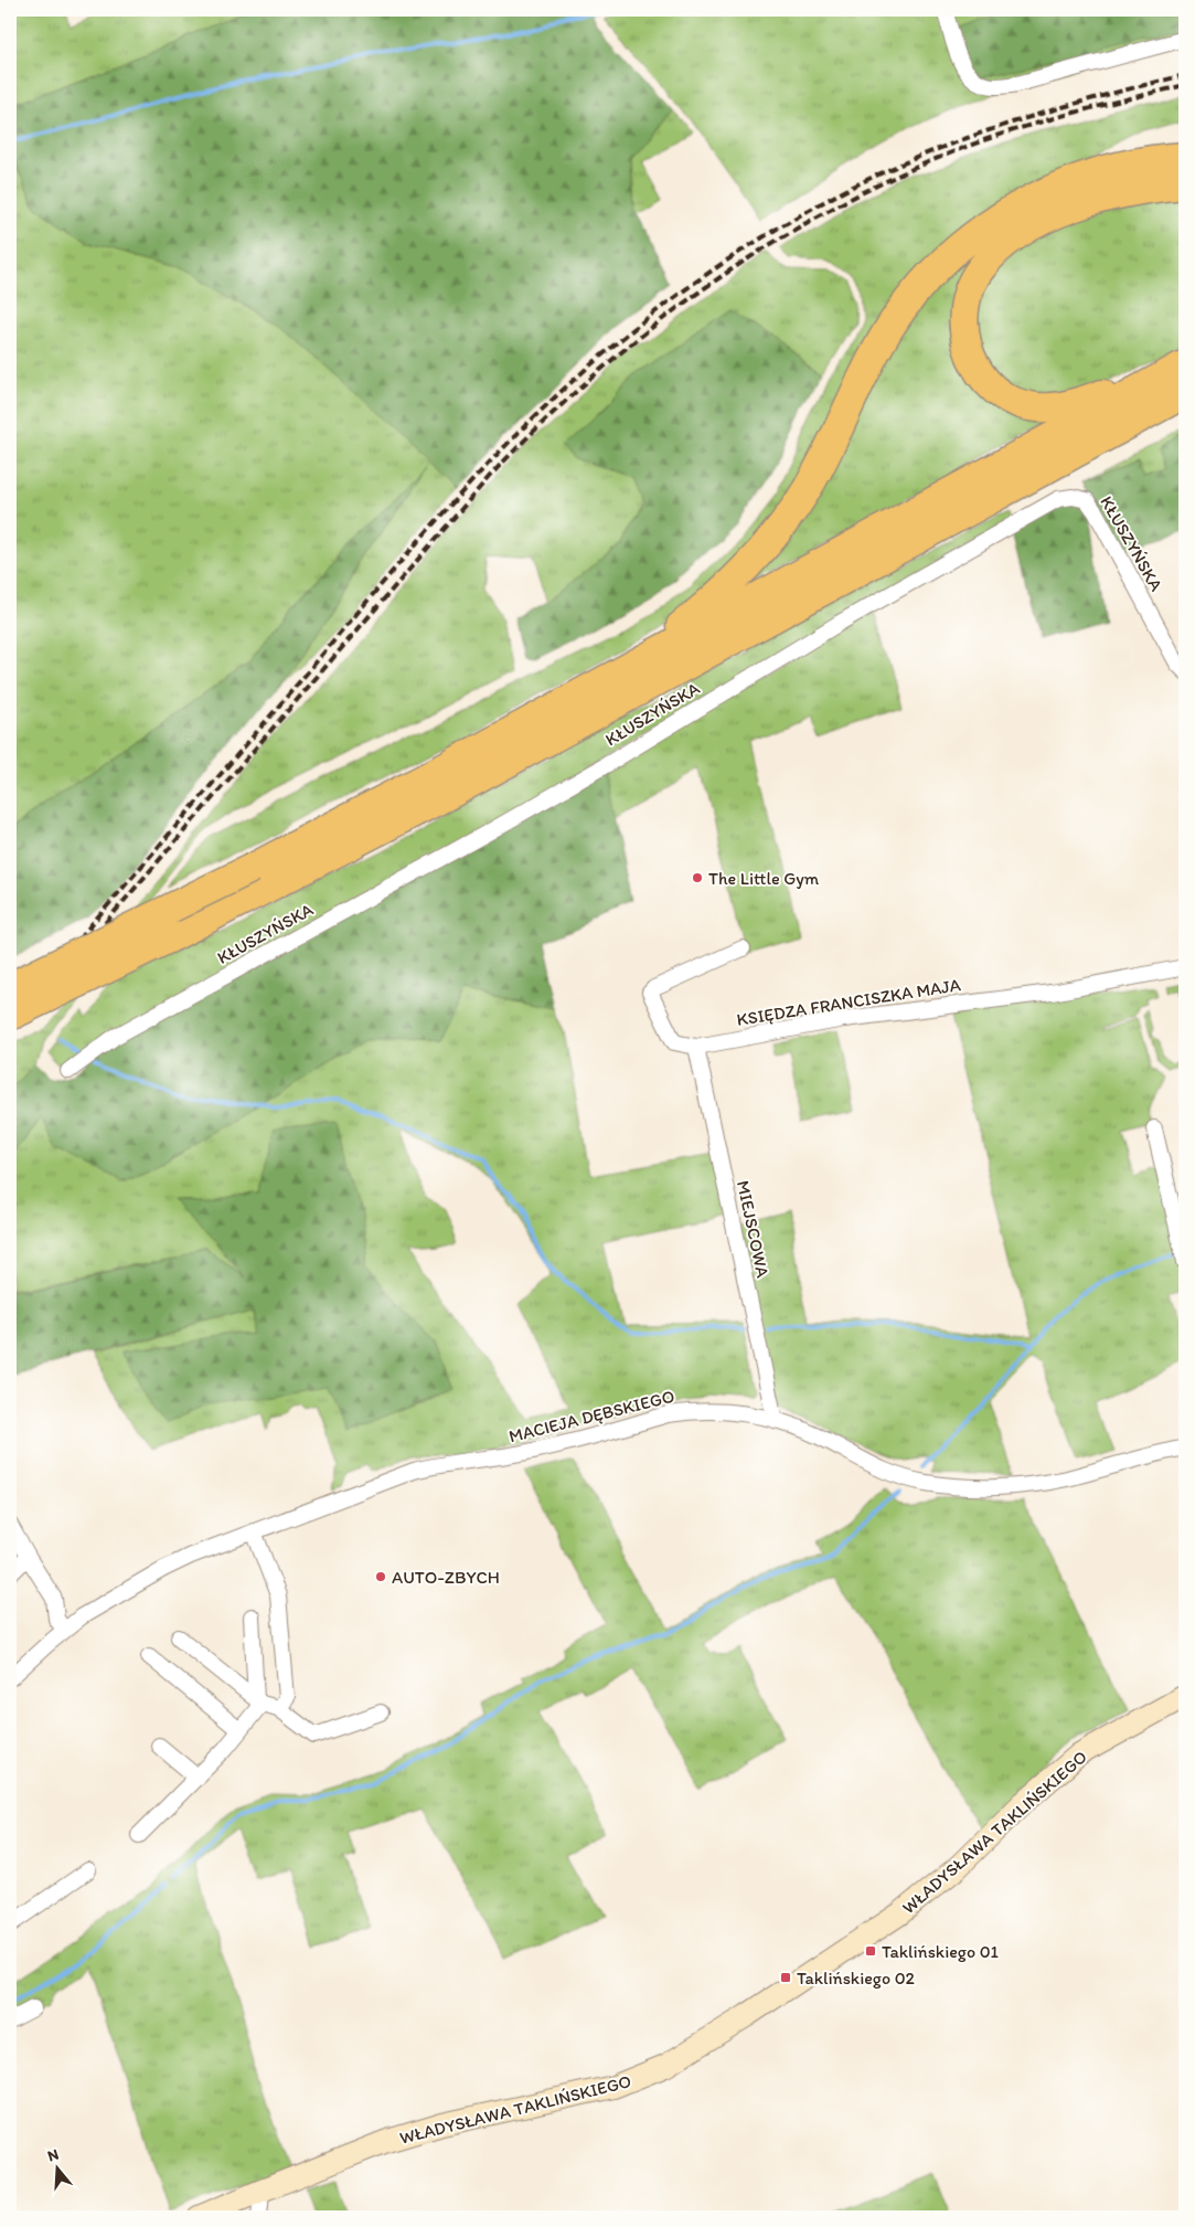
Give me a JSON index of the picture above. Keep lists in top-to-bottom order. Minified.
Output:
{"streets":{"street":["KŁUSZYŃSKA","KSIĘDZA FRANCISZKA MAJA","MIEJSCOWA","MACIEJA DĘBSKIEGO","WŁADYSŁAWA TAKLIŃSKIEGO"]},"crossings":[["KSIĘDZA FRANCISZKA MAJA","MIEJSCOWA"],["MIEJSCOWA","MACIEJA DĘBSKIEGO"]],"places":{"other":["The Little Gym","AUTO-ZBYCH"],"transit":["Taklińskiego 01","Taklińskiego 02"]},"north":"top"}
